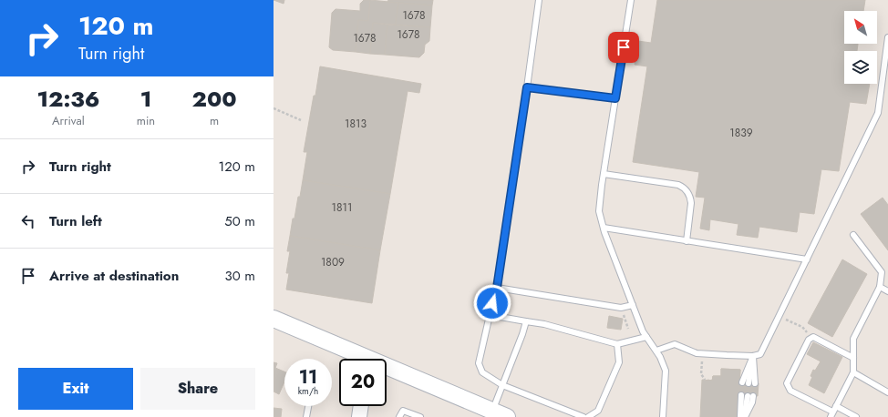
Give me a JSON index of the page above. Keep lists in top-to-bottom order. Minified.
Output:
{"house_numbers":["1678","1678","1678","1813","1839","1811","1809"],"north":"top left","page":{"turn":["120 m","Turn right"],"eta":["12:36","Arrival","1","min","200","m"],"list":[{"name":"Turn right","value":"120 m"},{"name":"Turn left","value":"50 m"},{"name":"Arrive at destination","value":"30 m"}],"speed":"11 km/h","limit":"20","buttons":["Exit","Share"]}}
